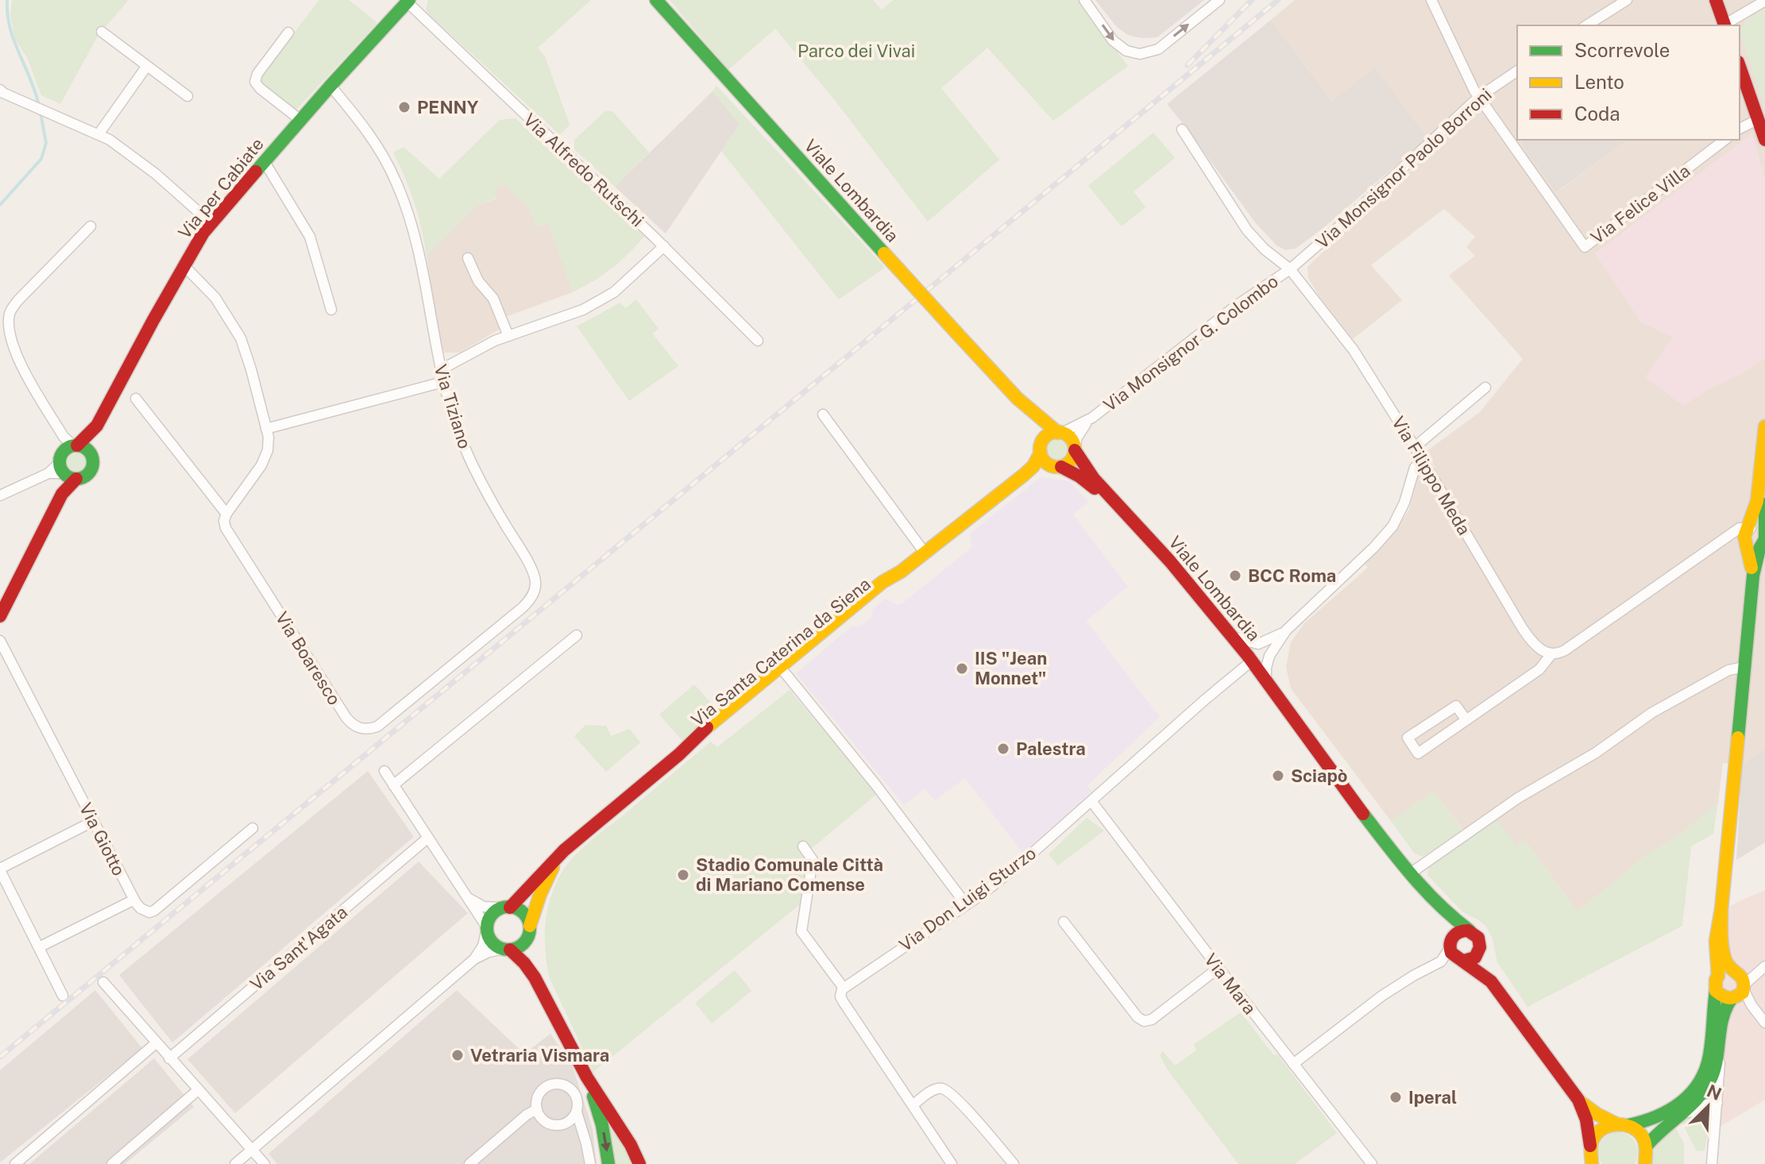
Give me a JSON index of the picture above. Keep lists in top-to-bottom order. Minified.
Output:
{"streets":{"street":["Via Monsignor Paolo Borroni","Via Alfredo Rutschi","Via per Cabiate","Viale Lombardia","Via Felice Villa","Via Monsignor G. Colombo","Via Tiziano","Via Filippo Meda","Via Santa Caterina da Siena","Via Boaresco","Via Giotto","Via Don Luigi Sturzo","Via Sant'Agata","Via Mara"]},"crossings":[["Via Monsignor Paolo Borroni","Via Felice Villa"],["Via Monsignor Paolo Borroni","Via Monsignor G. Colombo"],["Via Monsignor Paolo Borroni","Via Filippo Meda"],["Via Alfredo Rutschi","Via per Cabiate"],["Via per Cabiate","Via Tiziano"],["Viale Lombardia","Via Monsignor G. Colombo"],["Viale Lombardia","Via Santa Caterina da Siena"],["Viale Lombardia","Via Don Luigi Sturzo"],["Via Monsignor G. Colombo","Via Filippo Meda"],["Via Monsignor G. Colombo","Via Santa Caterina da Siena"],["Via Tiziano","Via Boaresco"],["Via Don Luigi Sturzo","Via Mara"]],"parks":["Parco dei Vivai"],"places":["PENNY","BCC Roma","IIS \"Jean Monnet\"","Palestra","Sciapò","Stadio Comunale Città di Mariano Comense","Vetraria Vismara","Iperal"],"legend":["Scorrevole","Lento","Coda"],"north":"top right"}
